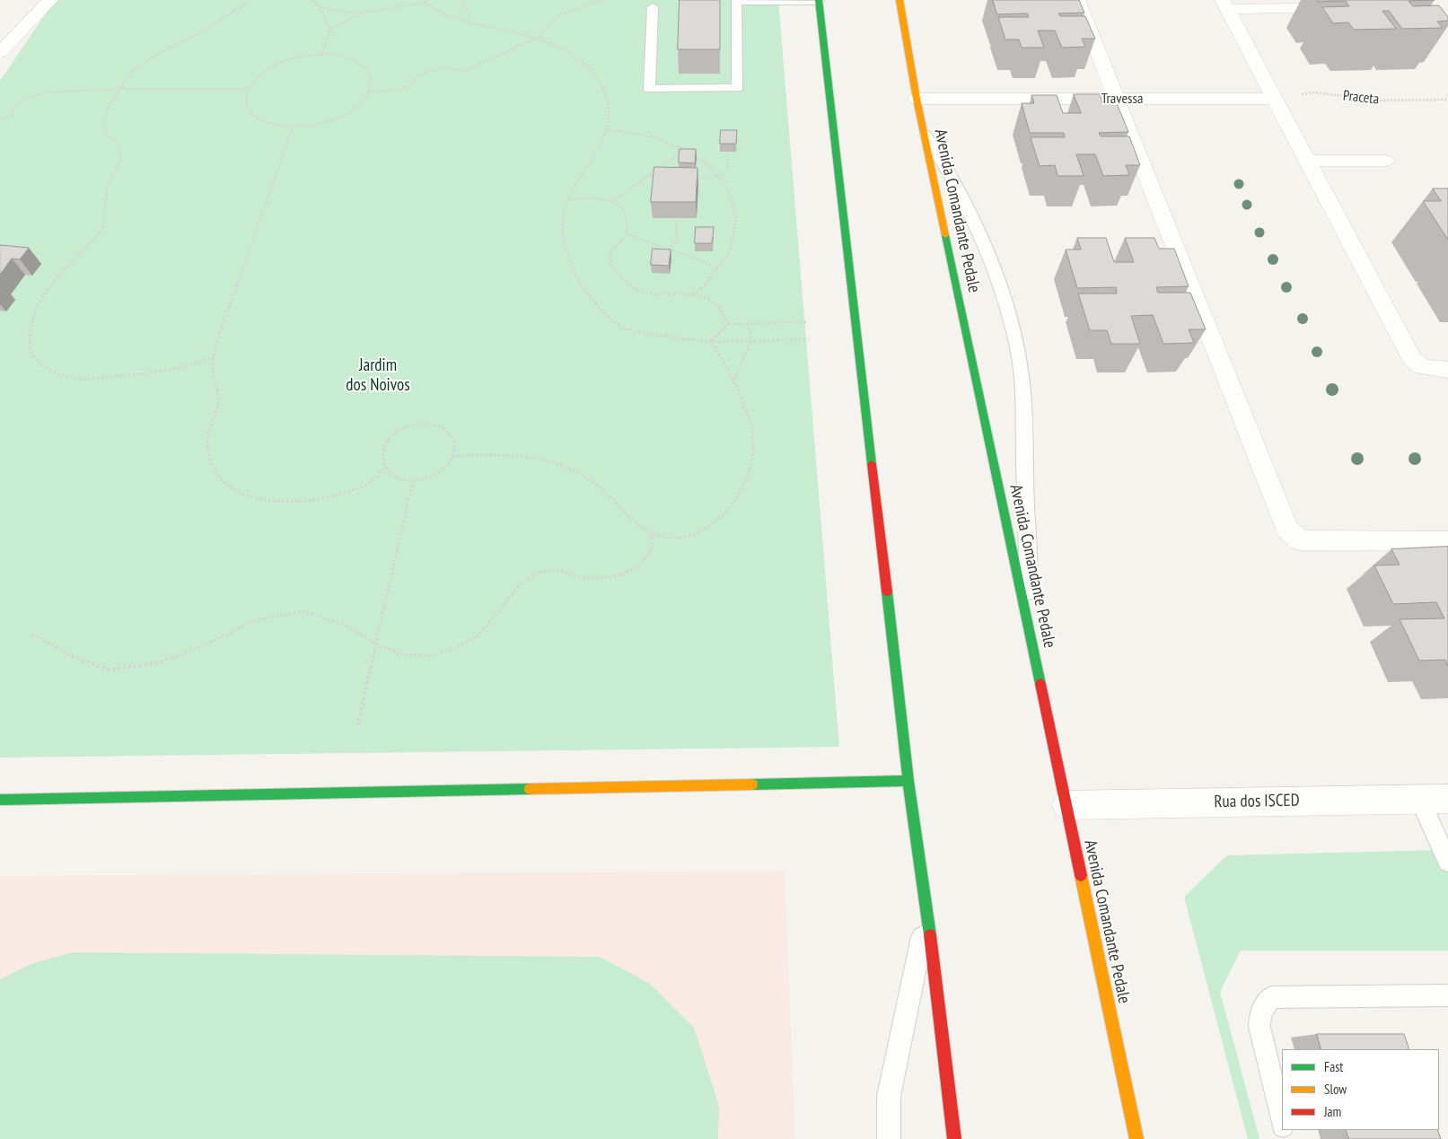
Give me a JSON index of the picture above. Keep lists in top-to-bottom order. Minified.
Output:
{"streets":{"street":["Travessa","Avenida Comandante Pedale","Rua dos ISCED"],"path":["Praceta"]},"crossings":[["Praceta","Travessa"],["Travessa","Avenida Comandante Pedale"],["Avenida Comandante Pedale","Rua dos ISCED"]],"parks":["Jardim dos Noivos"],"legend":["Fast","Slow","Jam"]}
